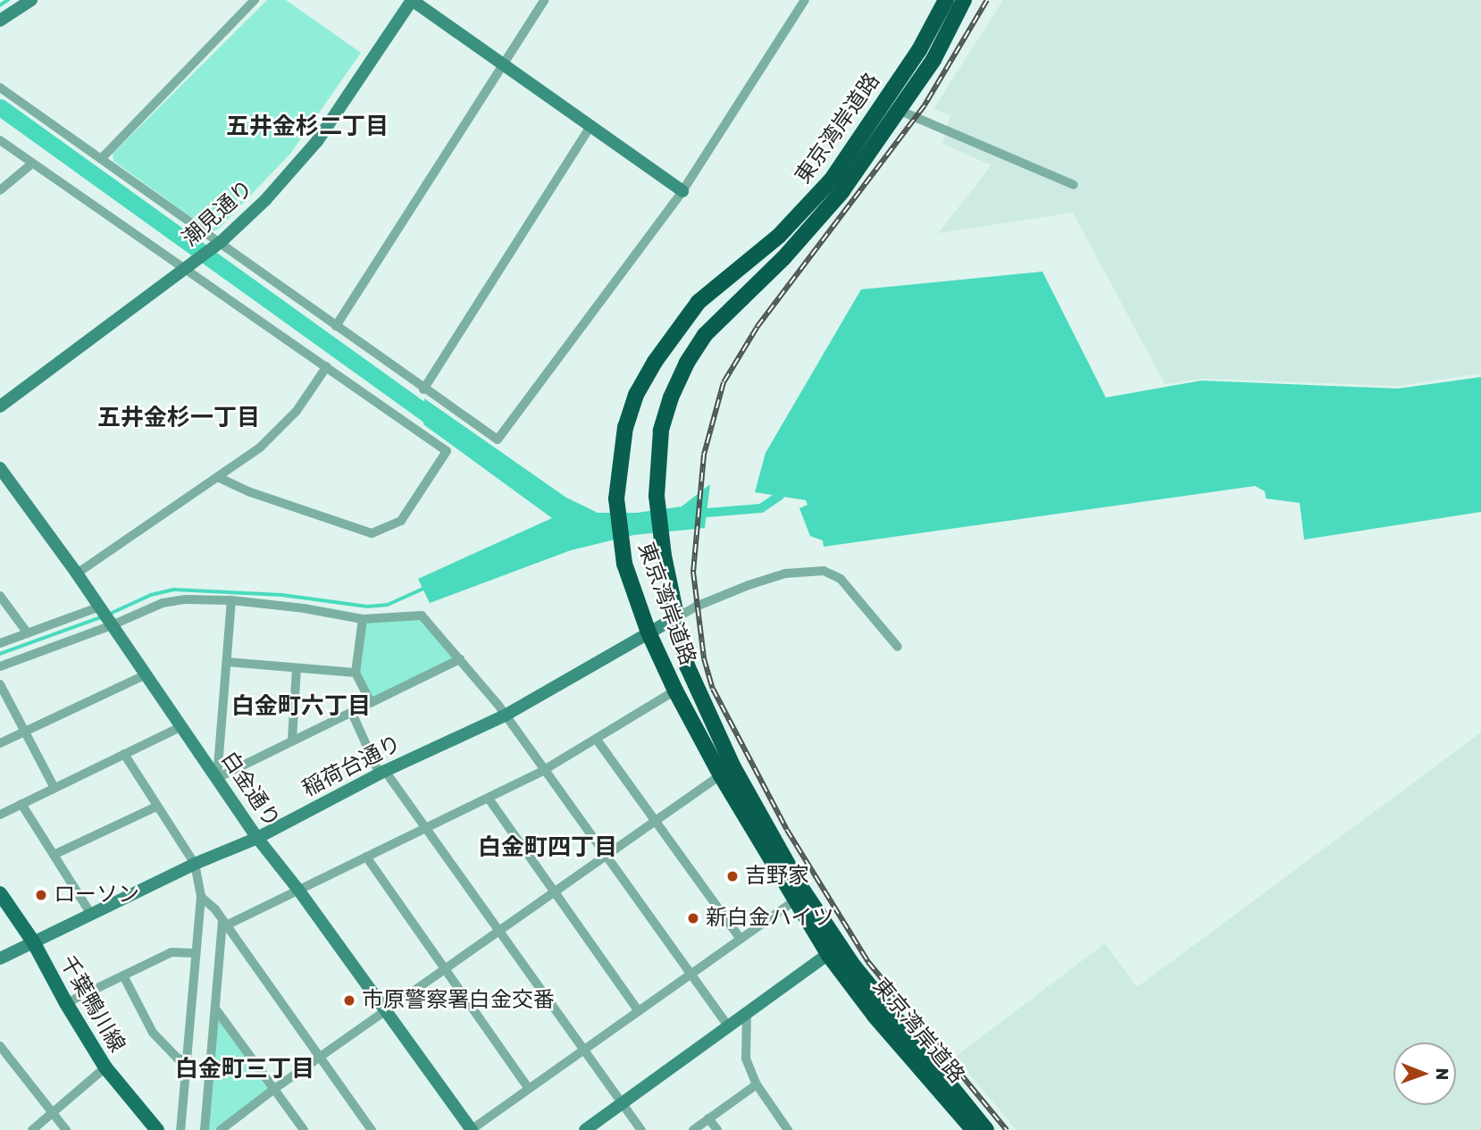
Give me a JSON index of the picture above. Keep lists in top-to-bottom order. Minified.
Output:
{"streets":{"highway":["東京湾岸道路"],"main road":["千葉鴨川線"],"street":["潮見通り","稲荷台通り","白金通り"]},"crossings":[["東京湾岸道路","稲荷台通り"],["稲荷台通り","白金通り"],["稲荷台通り","千葉鴨川線"]],"districts":["五井金杉二丁目","五井金杉一丁目","白金町六丁目","白金町四丁目","白金町三丁目"],"places":["吉野家","ローソン","新白金ハイツ","市原警察署白金交番"],"north":"right"}
